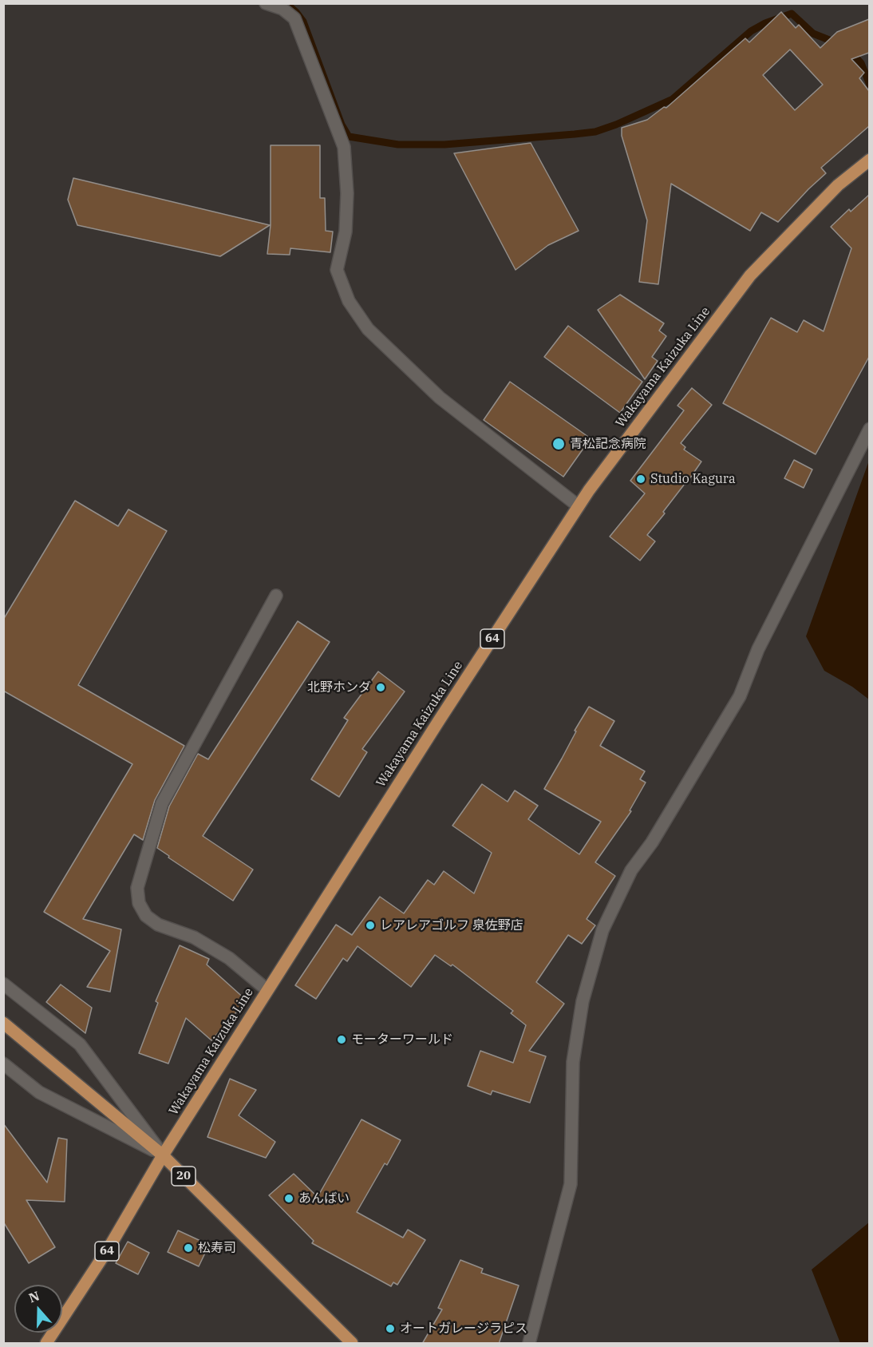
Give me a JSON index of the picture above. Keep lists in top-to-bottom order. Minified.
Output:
{"streets":{"main road":["Wakayama Kaizuka Line","64","20"]},"crossings":[["Wakayama Kaizuka Line","20"]],"places":["青松記念病院","Studio Kagura","北野ホンダ","レアレアゴルフ 泉佐野店","モーターワールド","あんばい","松寿司","オートガレージラピス"],"north":"top"}
